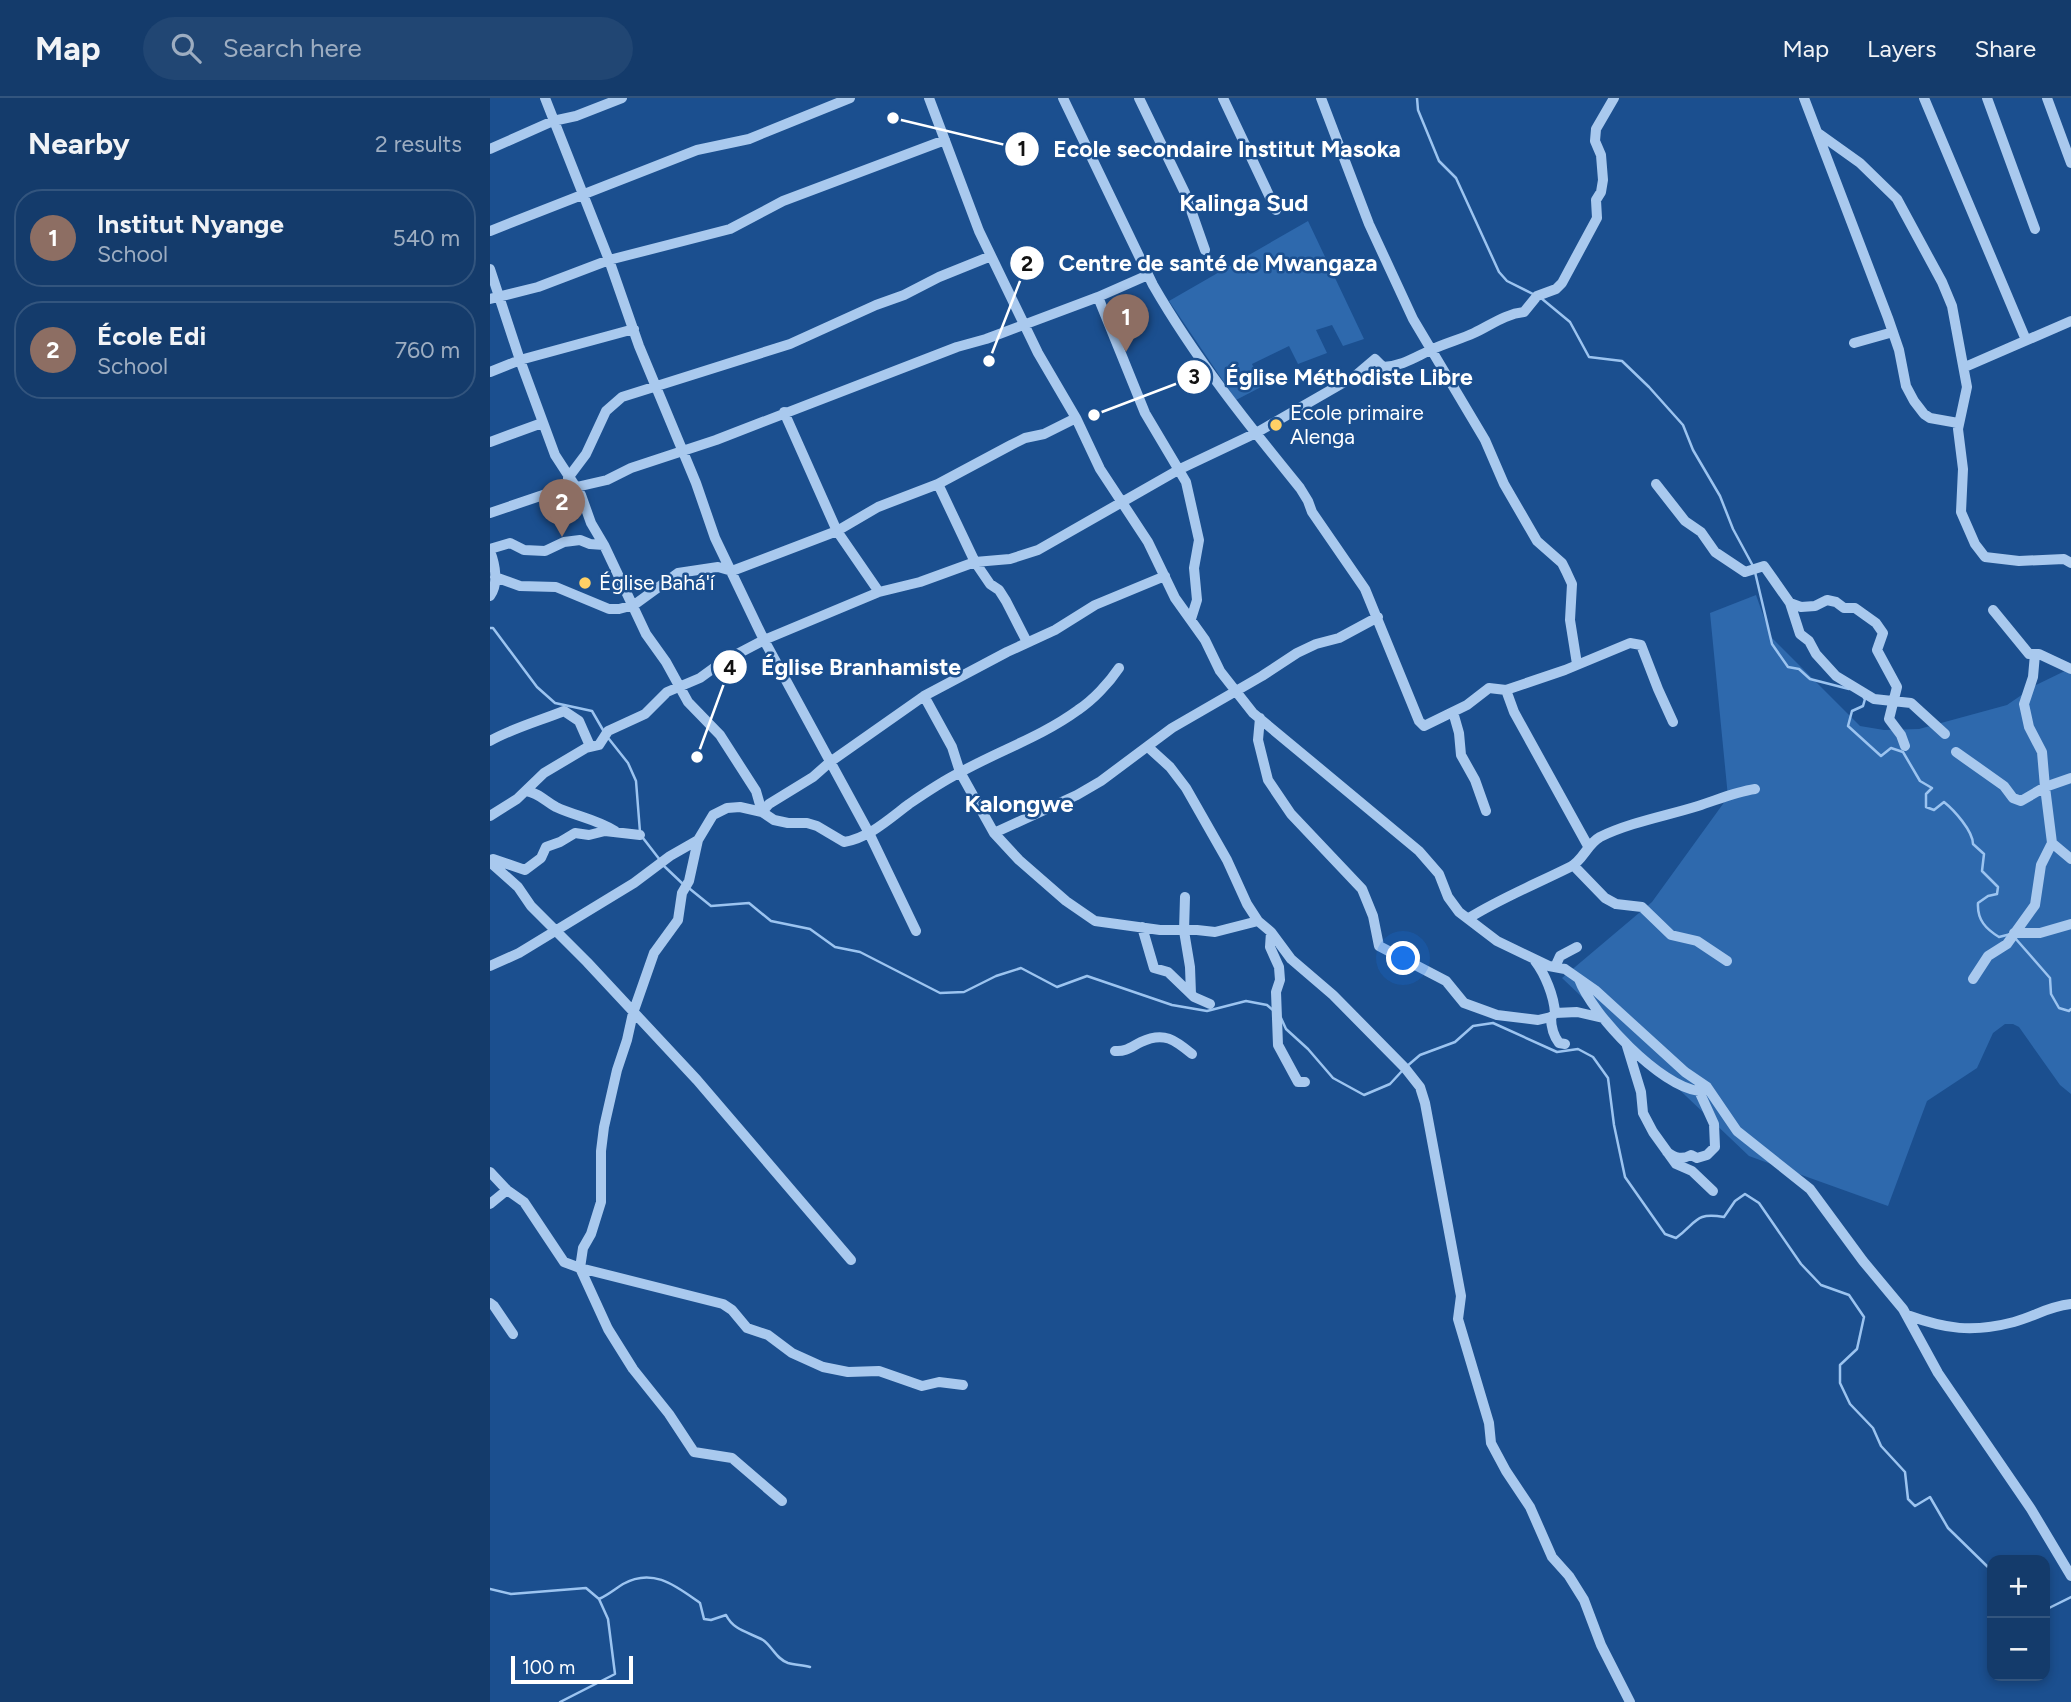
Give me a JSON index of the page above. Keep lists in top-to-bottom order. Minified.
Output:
{"districts":["Kalinga Sud","Kalongwe"],"places":["Ecole secondaire Institut Masoka","Centre de santé de Mwangaza","Église Méthodiste Libre","Ecole primaire Alenga","Église Bahá'í","Église Branhamiste"],"scale_bar":"100 m","page":{"header":"Map","search":"Search here","nav":["Map","Layers","Share"],"heading":["Nearby","2 results"],"list":[{"mark":"1","name":"Institut Nyange","note":"School","value":"540 m"},{"mark":"2","name":"École Edi","note":"School","value":"760 m"}],"pins":["1","2"],"map_buttons":["+","−"],"scale":"100 m"}}
